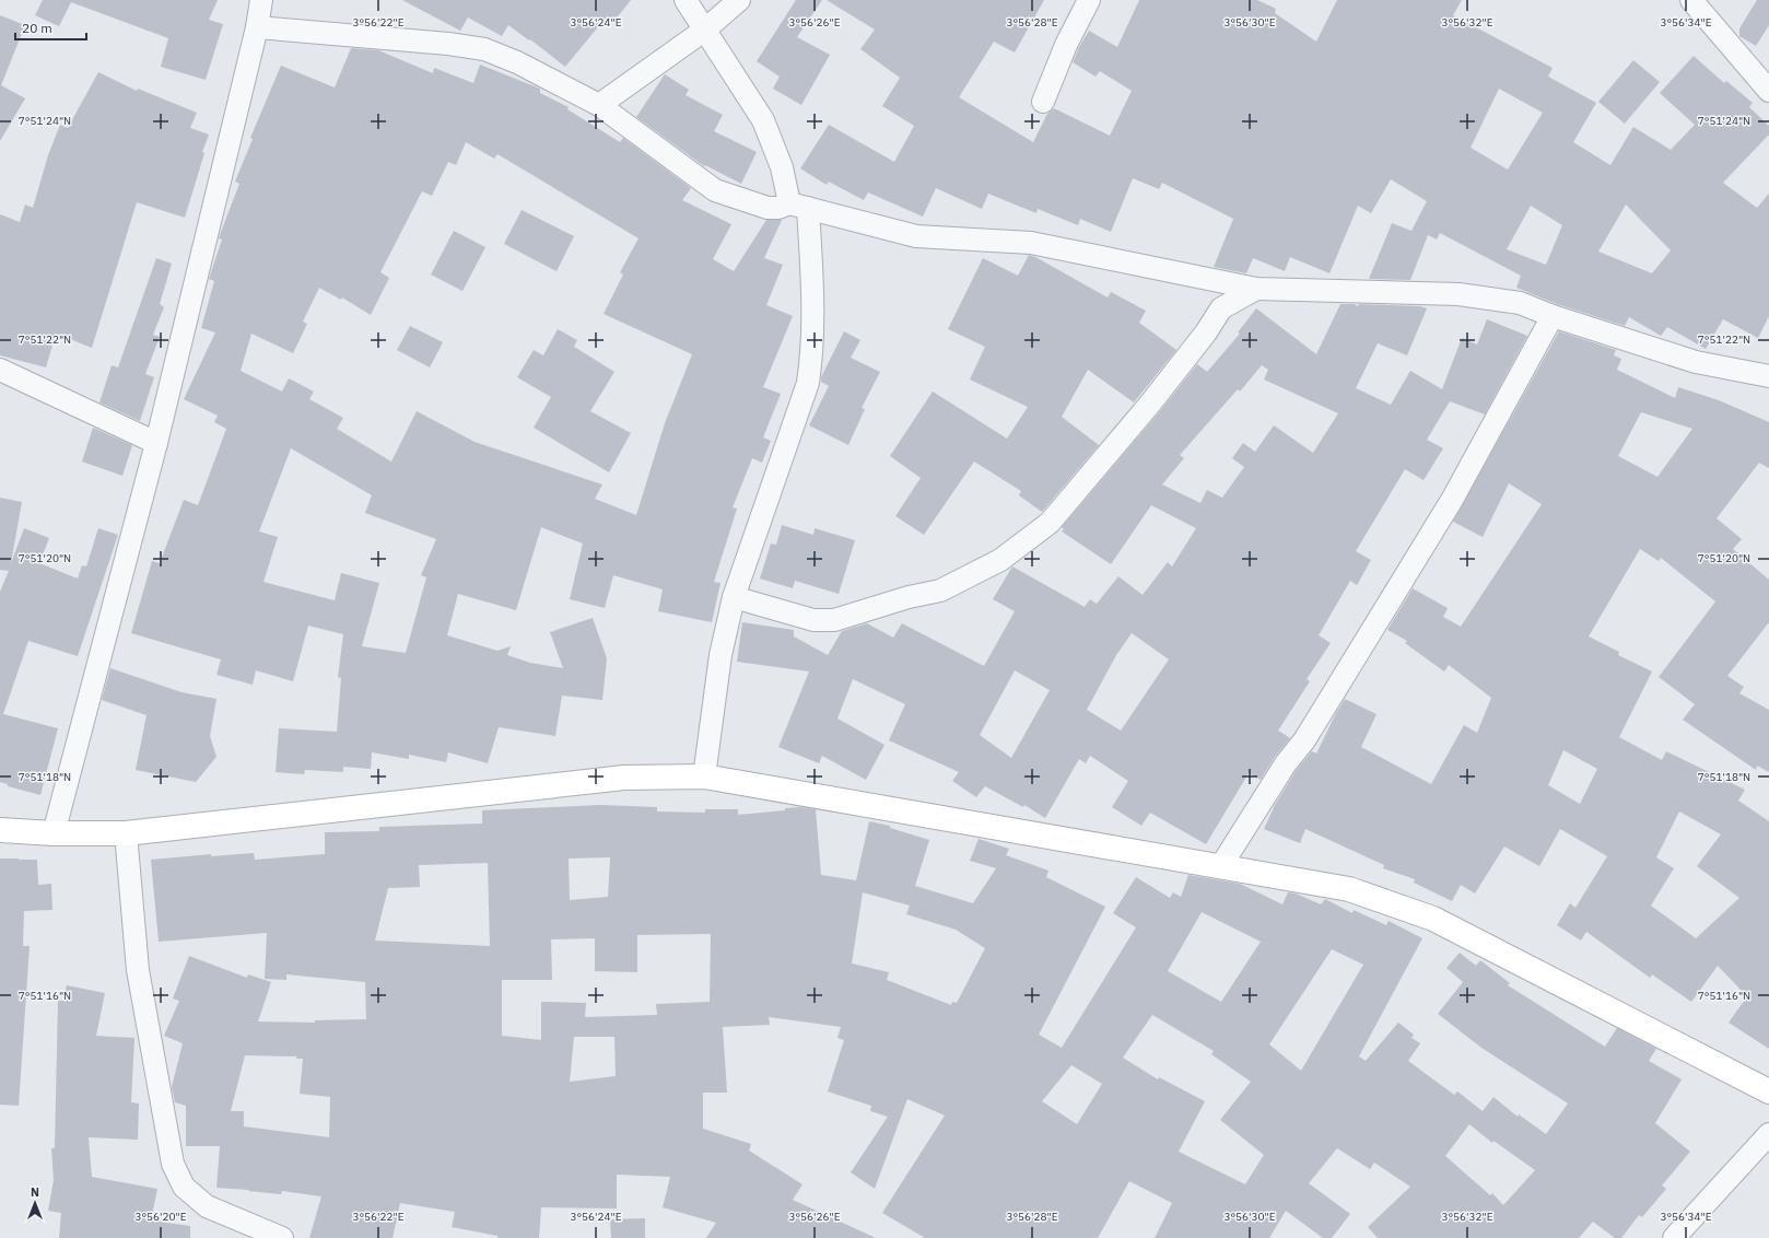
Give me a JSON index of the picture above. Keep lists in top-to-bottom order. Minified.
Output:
{"scale_bar":"20 m","north":"top","coordinates":["3°56'22\"E","3°56'24\"E","3°56'26\"E","3°56'28\"E","3°56'30\"E","3°56'32\"E","3°56'34\"E","7°51'24\"N","7°51'22\"N","7°51'20\"N","7°51'18\"N","7°51'16\"N","3°56'20\"E"]}
